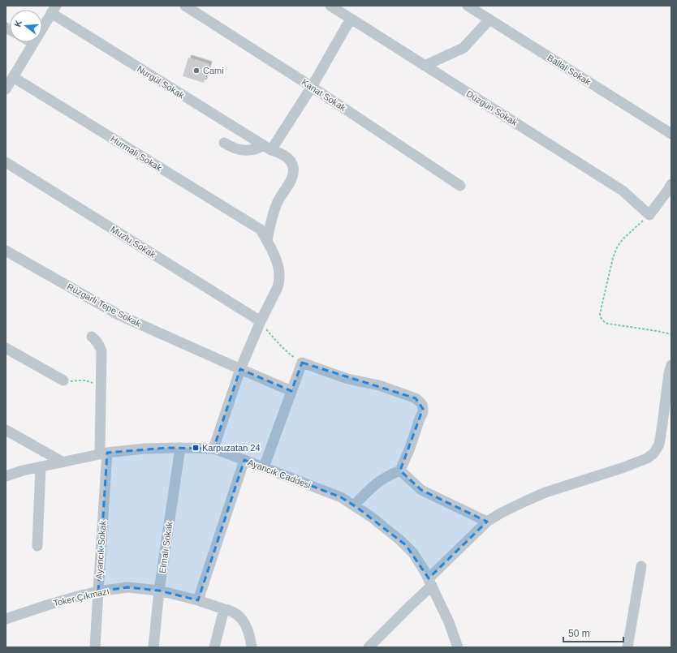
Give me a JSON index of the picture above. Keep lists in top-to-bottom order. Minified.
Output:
{"streets":{"street":["Ballal Sokak","Nurgül Sokak","Kanat Sokak","Düzgün Sokak","Hurmalı Sokak","Muzlu Sokak","Rüzgarlı Tepe Sokak","Ayancık Caddesi","Elmalı Sokak","Ayancık Sokak","Toker Çıkmazı"]},"crossings":[["Nurgül Sokak","Hurmalı Sokak"],["Ayancık Caddesi","Elmalı Sokak"],["Ayancık Caddesi","Ayancık Sokak"],["Elmalı Sokak","Toker Çıkmazı"],["Ayancık Sokak","Toker Çıkmazı"]],"places":{"other":["Cami"],"transit":["Karpuzatan 24"]},"scale_bar":"50 m","north":"left"}
